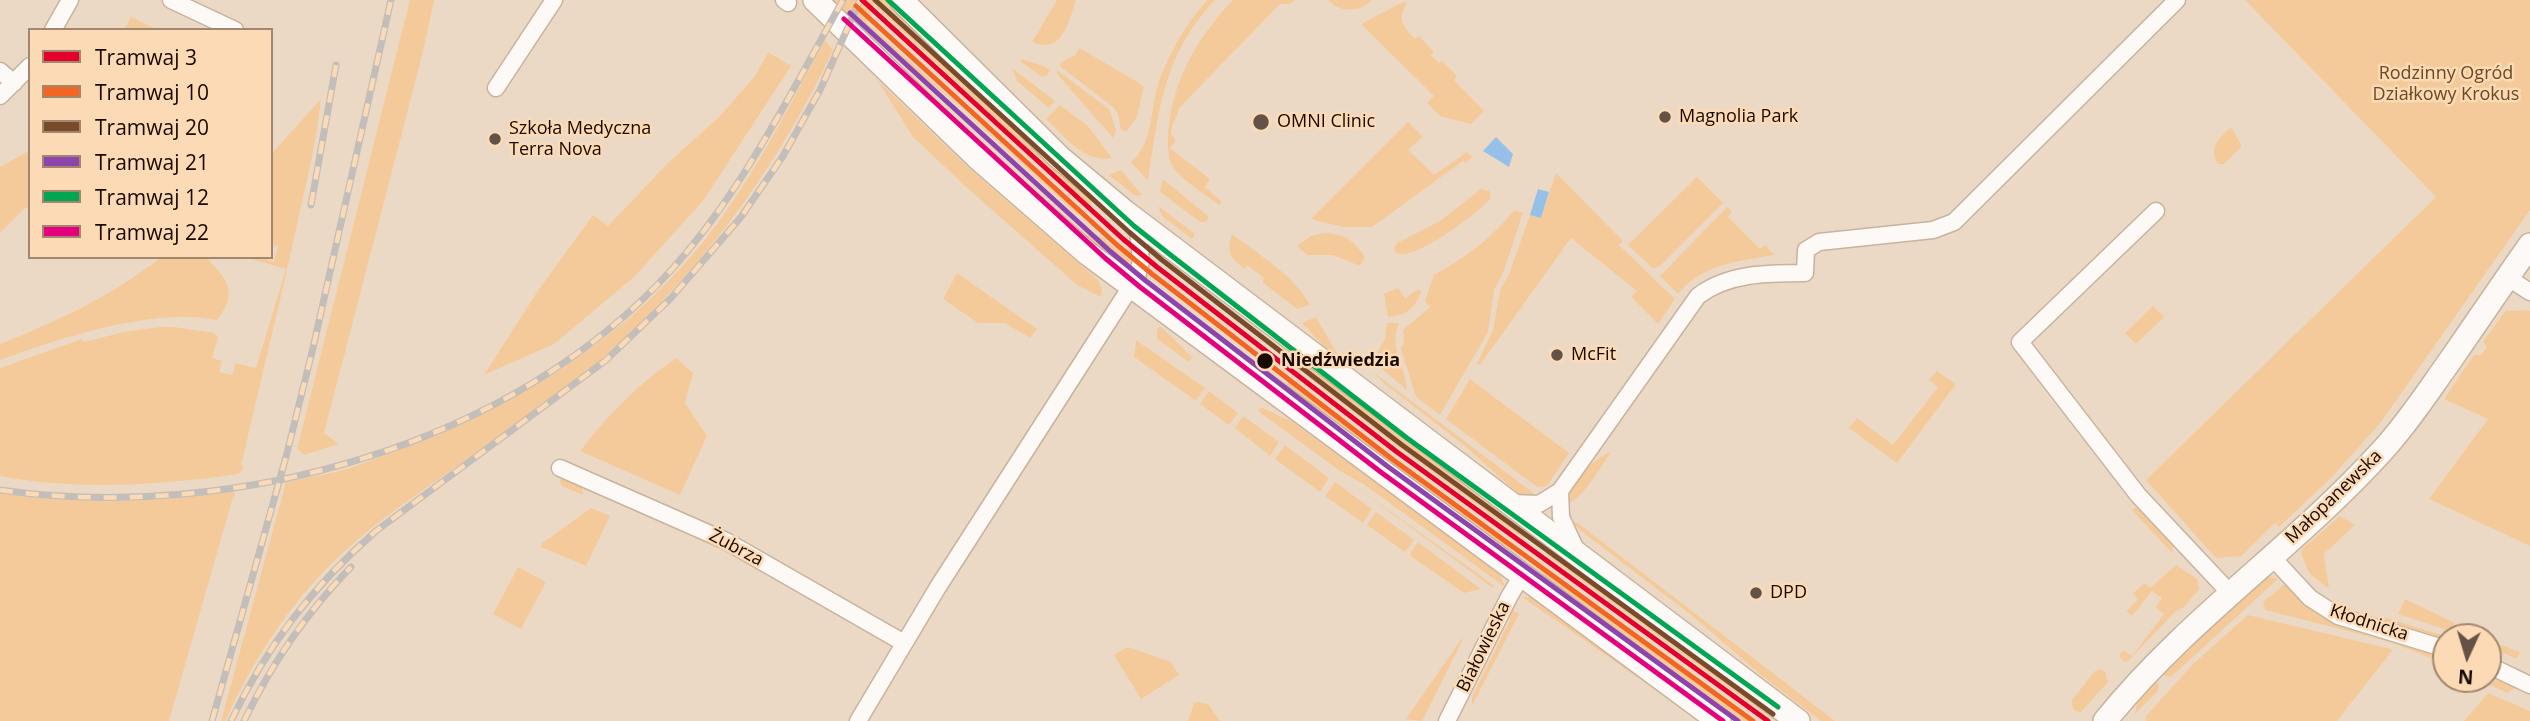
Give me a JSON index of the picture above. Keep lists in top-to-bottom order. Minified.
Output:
{"streets":{"main road":["Małopanewska"],"street":["Żubrza","Kłodnicka","Białowieska"]},"crossings":[["Małopanewska","Kłodnicka"]],"parks":["Rodzinny Ogród Działkowy Krokus"],"places":["Magnolia Park","OMNI Clinic","Szkoła Medyczna Terra Nova","McFit","Niedźwiedzia","DPD"],"lines":["tram line 3","tram line 20","tram line 12","tram line 10","tram line 21","tram line 22"],"legend":["Tramwaj 3","Tramwaj 10","Tramwaj 20","Tramwaj 21","Tramwaj 12","Tramwaj 22"],"north":"bottom"}
